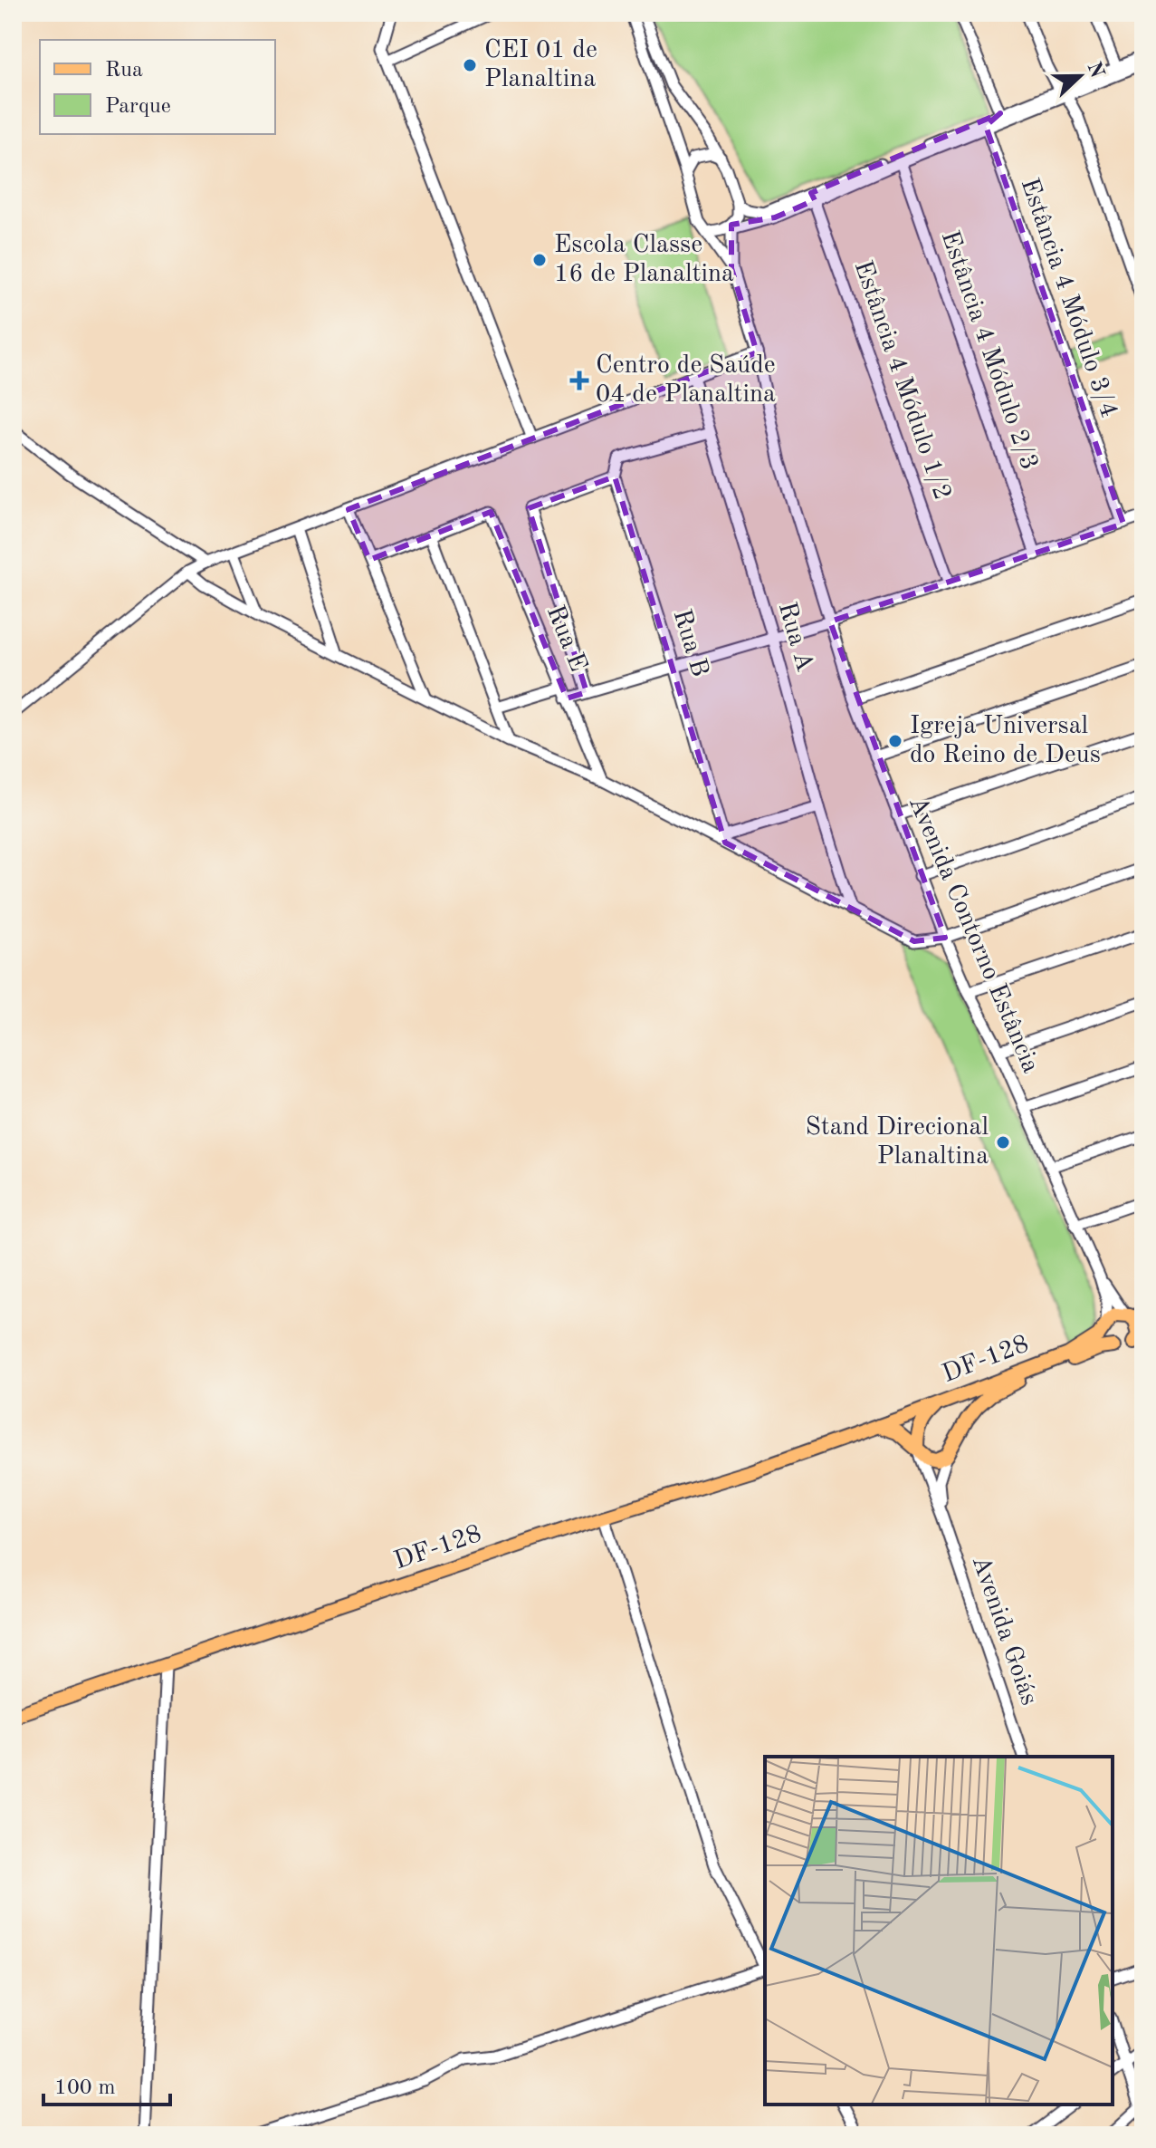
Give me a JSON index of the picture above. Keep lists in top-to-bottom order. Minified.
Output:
{"streets":{"main road":["DF-128"],"street":["Estância 4 Módulo 3/4","Estância 4 Módulo 2/3","Estância 4 Módulo 1/2","Rua A","Rua E","Rua B","Avenida Contorno Estância","Avenida Goiás"]},"crossings":[["Avenida Contorno Estância","DF-128"],["DF-128","Avenida Goiás"]],"places":{"other":["CEI 01 de Planaltina","Escola Classe 16 de Planaltina","Igreja Universal do Reino de Deus","Stand Direcional Planaltina"],"health":["Centro de Saúde 04 de Planaltina"]},"legend":["Rua","Parque"],"scale_bar":"100 m","north":"right"}
